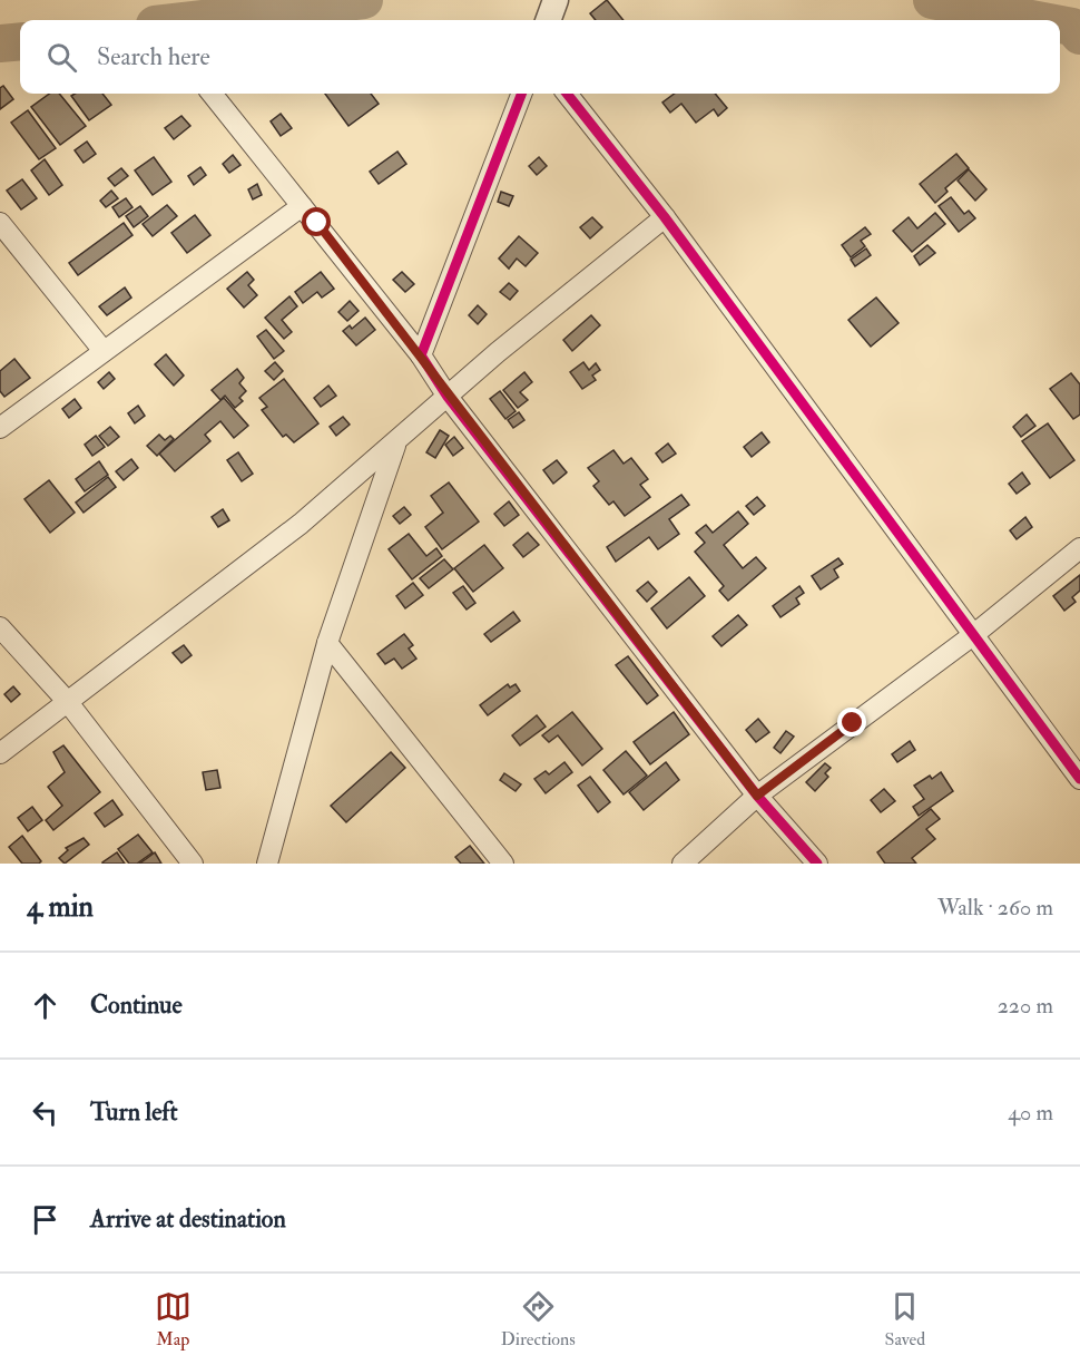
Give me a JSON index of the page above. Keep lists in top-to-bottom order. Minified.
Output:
{"page":{"search":"Search here","heading":["4 min","Walk · 260 m"],"list":[["Continue","220 m"],["Turn left","40 m"],"Arrive at destination"],"nav":["Map","Directions","Saved"]}}
